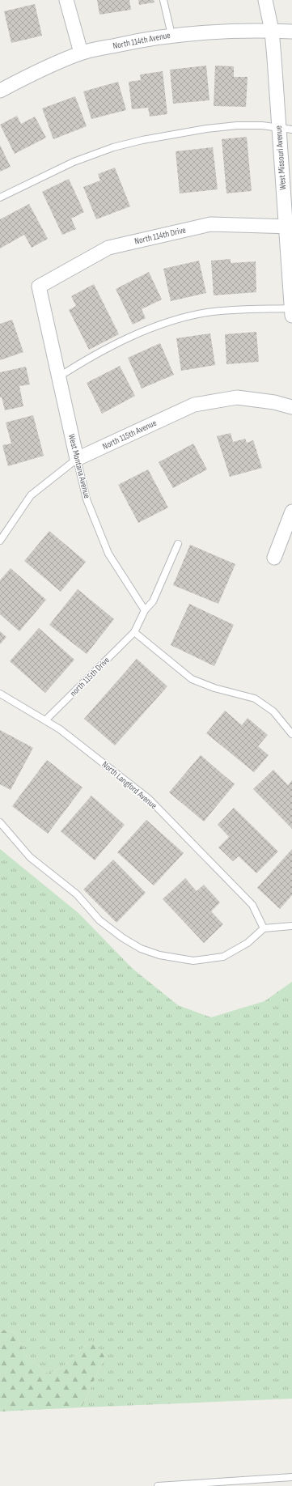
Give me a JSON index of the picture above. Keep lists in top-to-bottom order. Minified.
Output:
{"streets":{"street":["North 114th Avenue","West Missouri Avenue","North 114th Drive","North 115th Avenue","West Montana Avenue"],"lane":["north 115th Drive","North Langford Avenue"]},"crossings":[["North 114th Avenue","West Missouri Avenue"],["West Missouri Avenue","North 114th Drive"],["North 114th Drive","West Montana Avenue"],["North 115th Avenue","West Montana Avenue"],["north 115th Drive","North Langford Avenue"]]}
